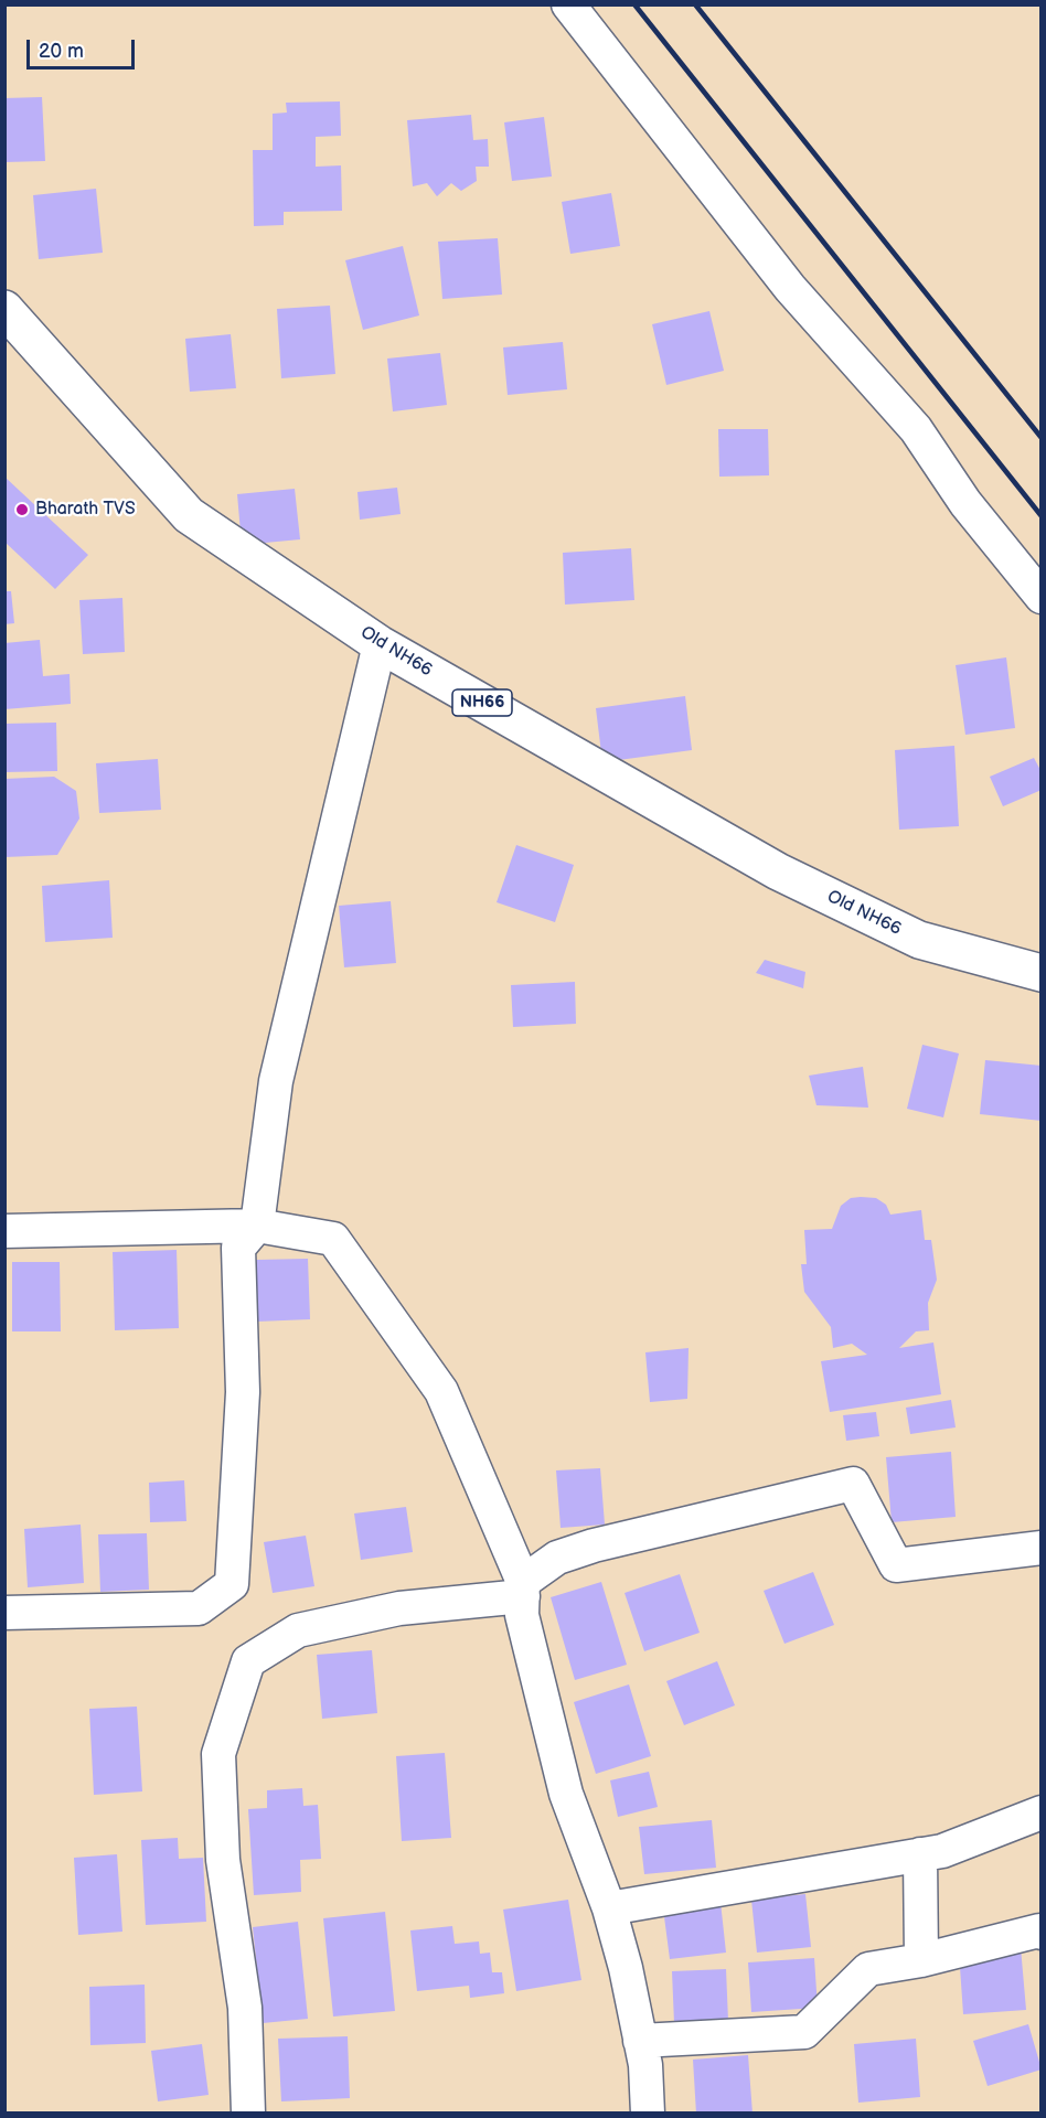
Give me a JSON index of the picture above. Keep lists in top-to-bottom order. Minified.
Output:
{"streets":{"main road":["Old NH66","NH66"]},"places":["Bharath TVS"],"scale_bar":"20 m"}
